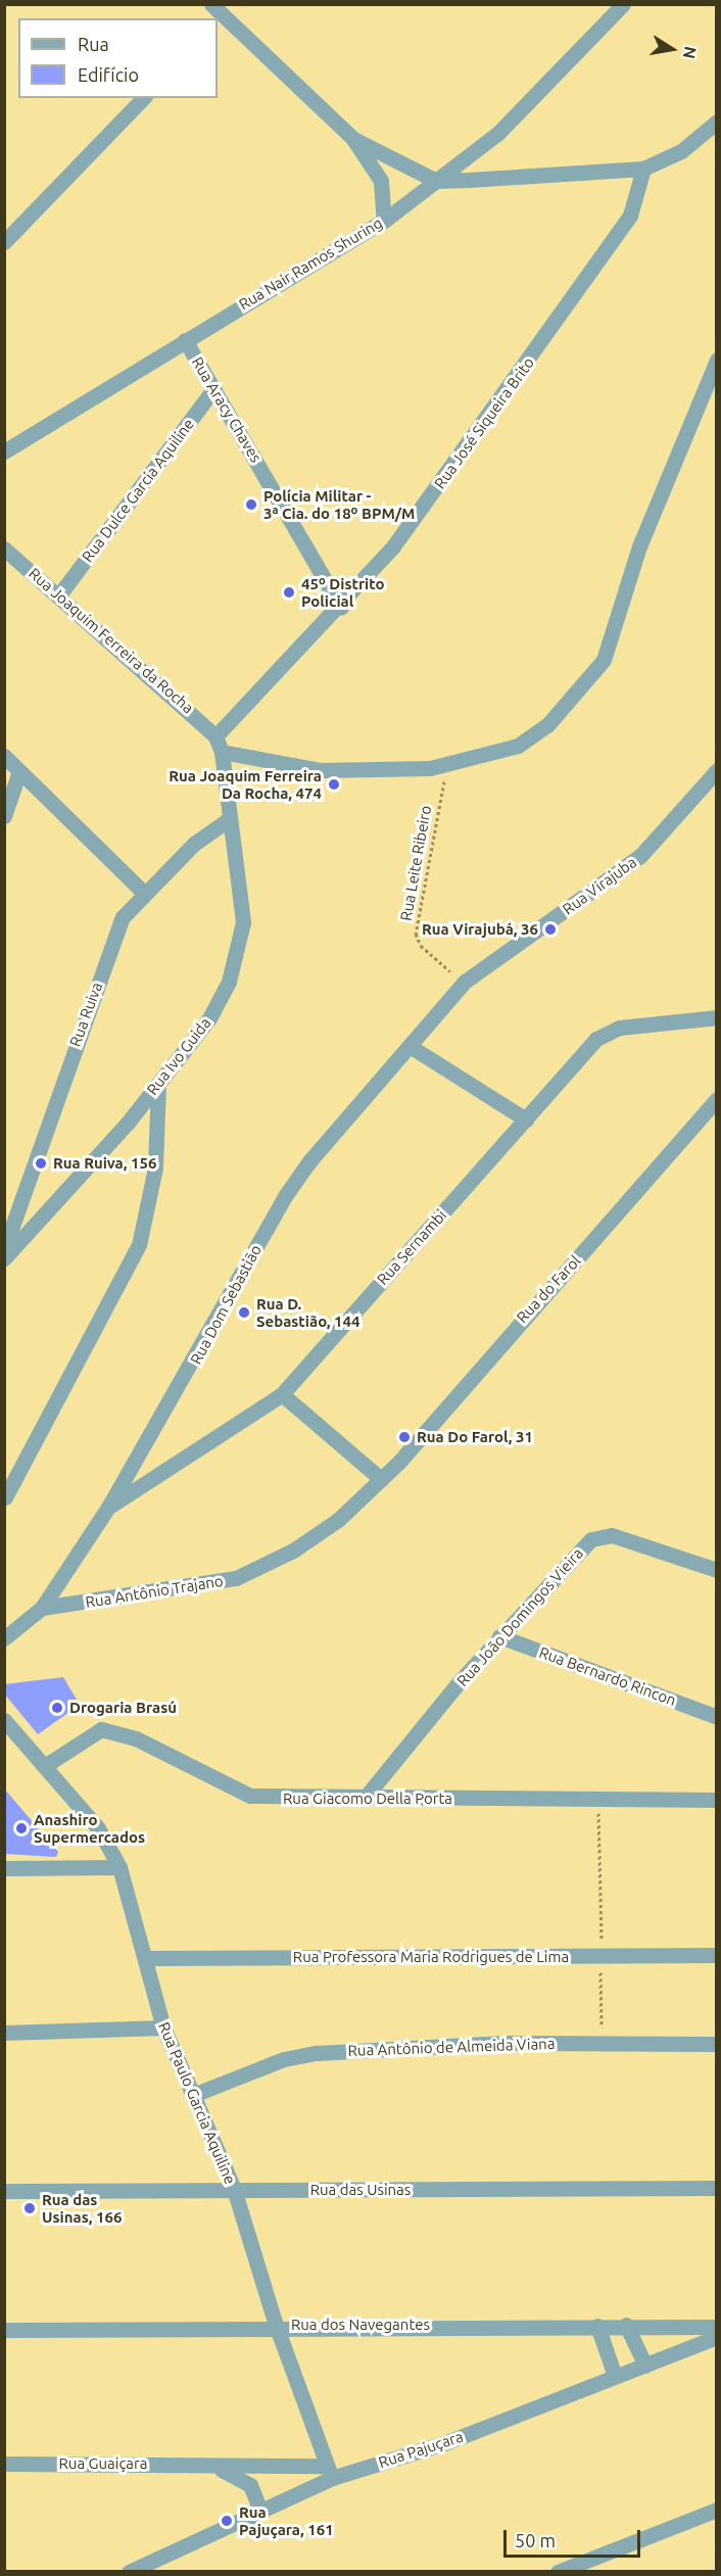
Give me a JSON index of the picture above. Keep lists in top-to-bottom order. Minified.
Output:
{"streets":{"street":["Rua Nair Ramos Shuring","Rua Aracy Chaves","Rua José Siqueira Brito","Rua Dulce Garcia Aquiline","Rua Joaquim Ferreira da Rocha","Rua Virajuba","Rua Ruiva","Rua Ivo Guida","Rua Sernambi","Rua do Farol","Rua Dom Sebastião","Rua Antônio Trajano","Rua João Domingos Vieira","Rua Bernardo Rincon","Rua Giacomo Della Porta","Rua Professora Maria Rodrigues de Lima","Rua Antônio de Almeida Viana","Rua Paulo Garcia Aquiline","Rua das Usinas","Rua dos Navegantes","Rua Pajuçara","Rua Guaiçara"],"path":["Rua Leite Ribeiro"]},"crossings":[["Rua Nair Ramos Shuring","Rua Aracy Chaves"],["Rua Aracy Chaves","Rua José Siqueira Brito"],["Rua Aracy Chaves","Rua Dulce Garcia Aquiline"],["Rua José Siqueira Brito","Rua Joaquim Ferreira da Rocha"],["Rua José Siqueira Brito","Rua Ivo Guida"],["Rua Dulce Garcia Aquiline","Rua Joaquim Ferreira da Rocha"],["Rua Joaquim Ferreira da Rocha","Rua Ivo Guida"],["Rua Leite Ribeiro","Rua Virajuba"],["Rua Leite Ribeiro","Rua Dom Sebastião"],["Rua Virajuba","Rua Dom Sebastião"],["Rua Ruiva","Rua Ivo Guida"],["Rua Sernambi","Rua Dom Sebastião"],["Rua do Farol","Rua Antônio Trajano"],["Rua Dom Sebastião","Rua Antônio Trajano"],["Rua João Domingos Vieira","Rua Bernardo Rincon"],["Rua João Domingos Vieira","Rua Giacomo Della Porta"],["Rua Giacomo Della Porta","Rua Paulo Garcia Aquiline"],["Rua Professora Maria Rodrigues de Lima","Rua Paulo Garcia Aquiline"],["Rua Antônio de Almeida Viana","Rua Paulo Garcia Aquiline"],["Rua Paulo Garcia Aquiline","Rua das Usinas"],["Rua Paulo Garcia Aquiline","Rua dos Navegantes"],["Rua Paulo Garcia Aquiline","Rua Pajuçara"],["Rua Paulo Garcia Aquiline","Rua Guaiçara"],["Rua Pajuçara","Rua Guaiçara"]],"places":["Polícia Militar - 3ª Cia. do 18º BPM/M","45º Distrito Policial","Rua Joaquim Ferreira Da Rocha, 474","Rua Virajubá, 36","Rua Ruiva, 156","Rua D. Sebastião, 144","Rua Do Farol, 31","Drogaria Brasú","Anashiro Supermercados","Rua das Usinas, 166","Rua Pajuçara, 161"],"legend":["Rua","Edifício"],"scale_bar":"50 m","north":"right"}
